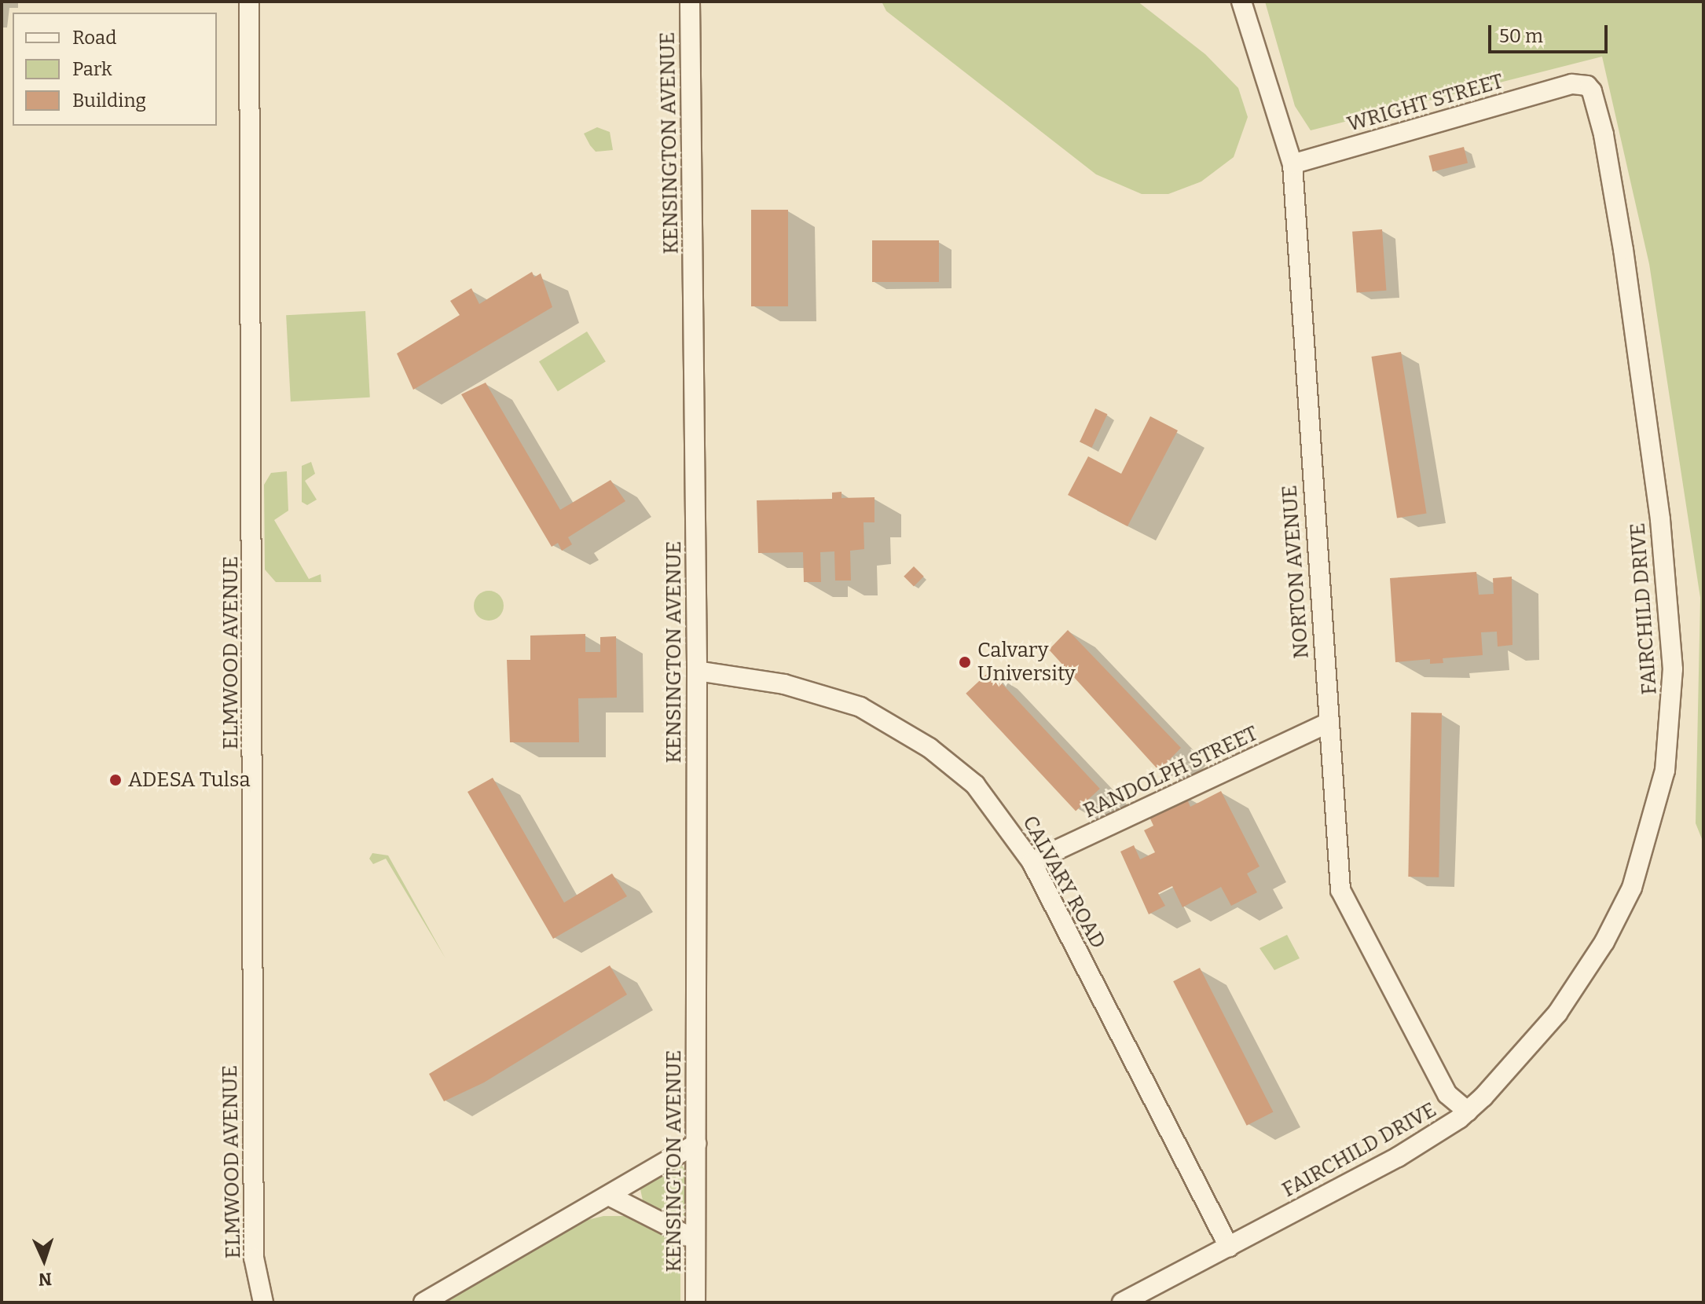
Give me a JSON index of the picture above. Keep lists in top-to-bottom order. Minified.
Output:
{"streets":{"street":["WRIGHT STREET","KENSINGTON AVENUE","NORTON AVENUE","FAIRCHILD DRIVE","ELMWOOD AVENUE","RANDOLPH STREET","CALVARY ROAD"]},"crossings":[["WRIGHT STREET","NORTON AVENUE"],["WRIGHT STREET","FAIRCHILD DRIVE"],["KENSINGTON AVENUE","CALVARY ROAD"],["NORTON AVENUE","FAIRCHILD DRIVE"],["NORTON AVENUE","RANDOLPH STREET"],["FAIRCHILD DRIVE","CALVARY ROAD"],["RANDOLPH STREET","CALVARY ROAD"]],"places":["Calvary University","ADESA Tulsa"],"legend":["Road","Park","Building"],"scale_bar":"50 m","north":"bottom"}
